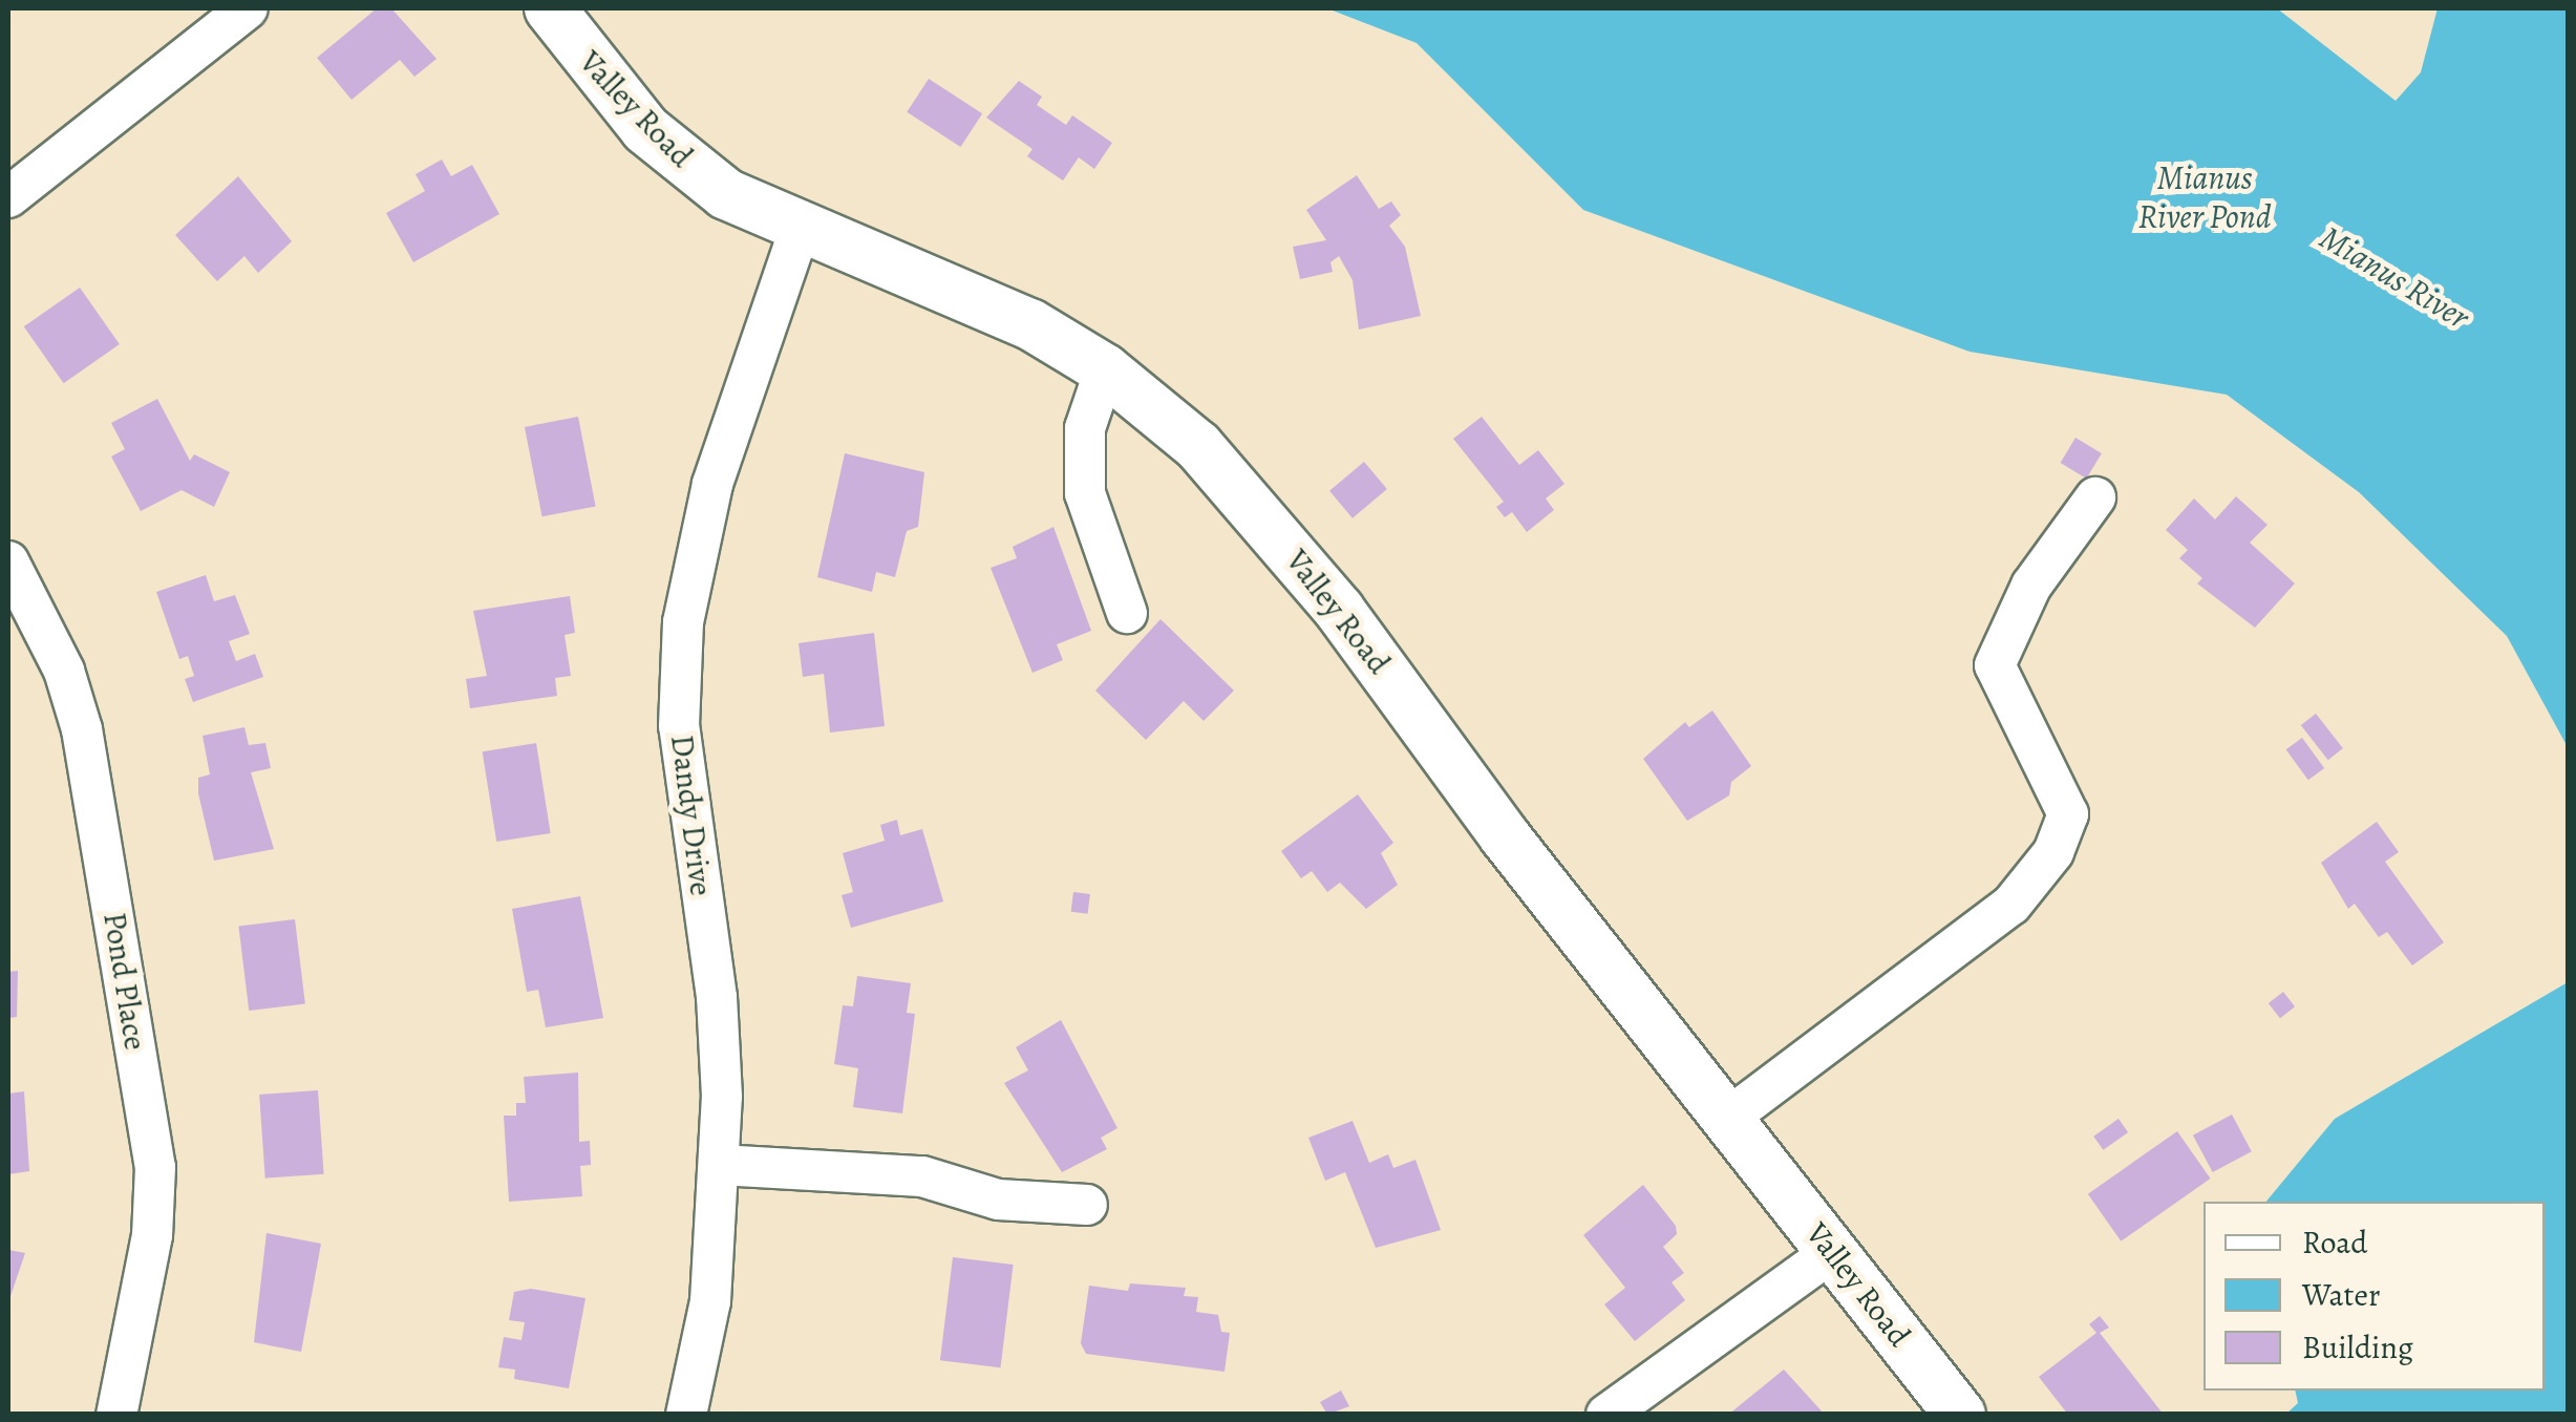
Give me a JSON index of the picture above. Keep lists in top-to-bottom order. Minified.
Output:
{"streets":{"main road":["Valley Road"],"street":["Dandy Drive","Pond Place"]},"crossings":[["Valley Road","Dandy Drive"]],"water":["Mianus River Pond","Mianus River"],"legend":["Road","Water","Building"]}
